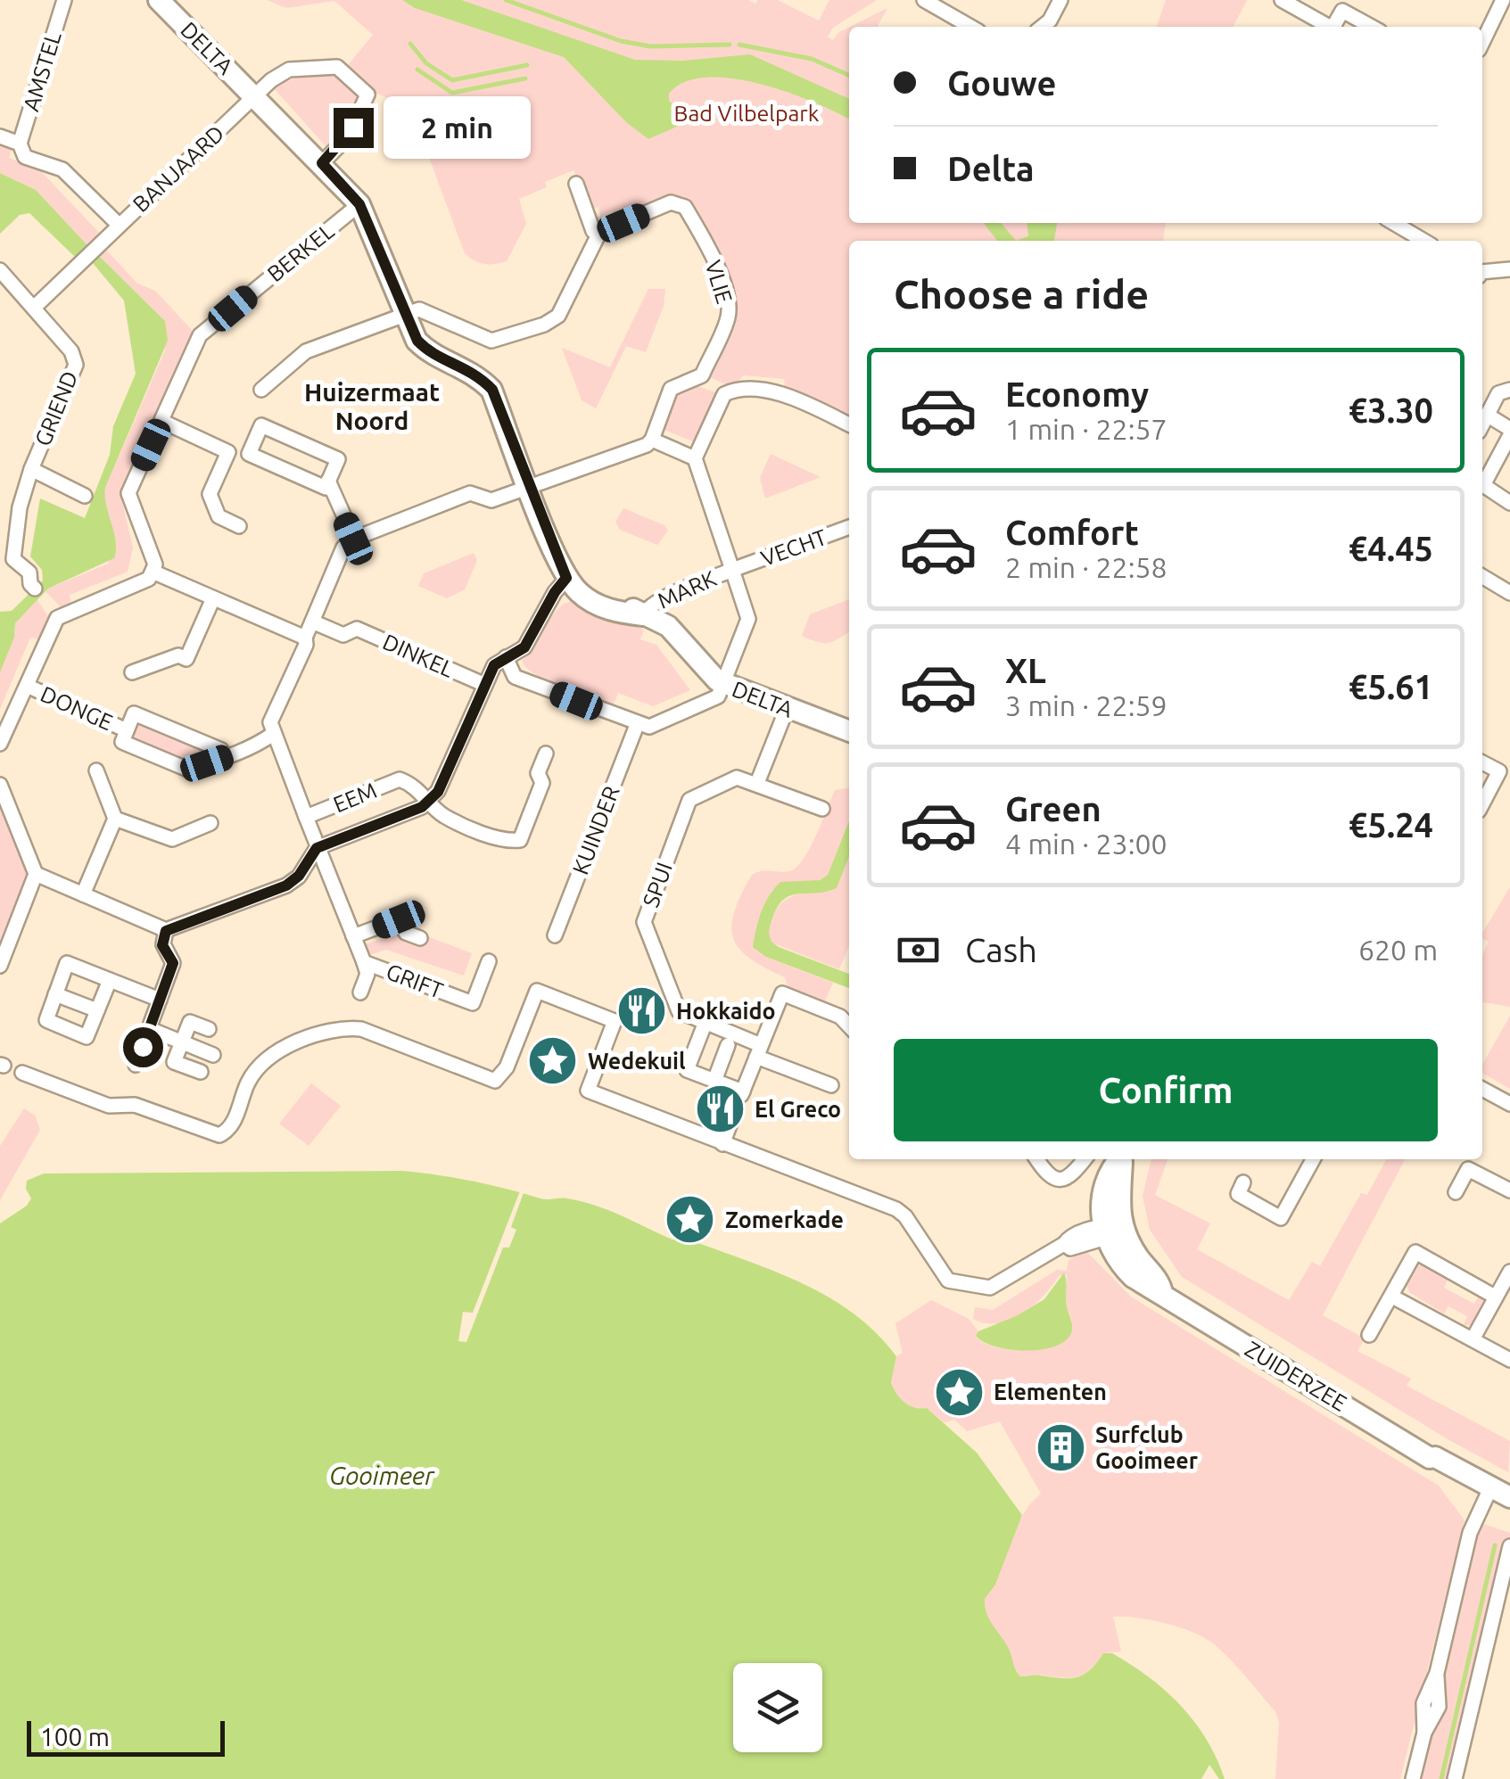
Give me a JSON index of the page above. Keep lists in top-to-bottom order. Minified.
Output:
{"streets":{"street":["DELTA","AMSTEL","BANJAARD","BERKEL","VLIE","GRIEND","VECHT","MARK","DINKEL","DONGE","EEM","KUINDER","SPUI","GRIFT","ZUIDERZEE"]},"crossings":[["DELTA","BANJAARD"],["DELTA","BERKEL"],["DELTA","MARK"],["BANJAARD","GRIEND"],["VECHT","MARK"],["EEM","GRIFT"]],"districts":["Huizermaat Noord"],"water":["Gooimeer"],"parks":["Bad Vilbelpark"],"places":{"restaurant":["Hokkaido","El Greco"],"place":["Wedekuil","Zomerkade","Elementen"],"building":["Surfclub Gooimeer"]},"scale_bar":"100 m","page":{"banner":["Gouwe","Delta"],"bubble":"2 min","heading":"Choose a ride","list":[{"name":"Economy","note":"1 min · 22:57","value":"€3.30"},{"name":"Comfort","note":"2 min · 22:58","value":"€4.45"},{"name":"XL","note":"3 min · 22:59","value":"€5.61"},{"name":"Green","note":"4 min · 23:00","value":"€5.24"}],"pay":["Cash","620 m"],"buttons":"Confirm","scale":"100 m"}}
